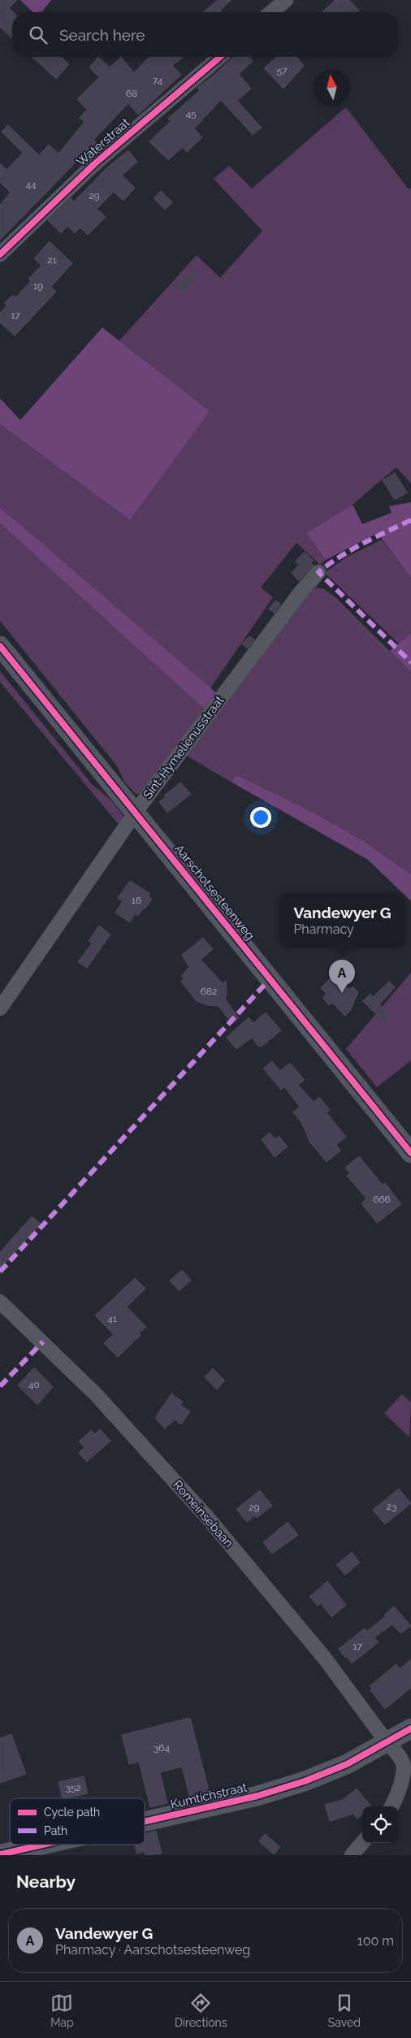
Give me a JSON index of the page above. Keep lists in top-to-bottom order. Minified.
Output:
{"streets":{"main road":["Aarschotsesteenweg","Kumtichstraat"],"street":["Waterstraat","Sint-Hymelienusstraat","Romeinsebaan"]},"crossings":[["Sint-Hymelienusstraat","Aarschotsesteenweg"],["Romeinsebaan","Kumtichstraat"]],"house_numbers":["57","74","68","45","44","29","21","19","17","16","682","666","41","40","23","29","17","364","352"],"legend":["Cycle path","Path"],"north":"top","page":{"search":"Search here","popup":["Vandewyer G","Pharmacy"],"pins":"A","heading":"Nearby","list":[{"mark":"A","name":"Vandewyer G","note":"Pharmacy · Aarschotsesteenweg","value":"100 m"}],"nav":["Map","Directions","Saved"]}}
